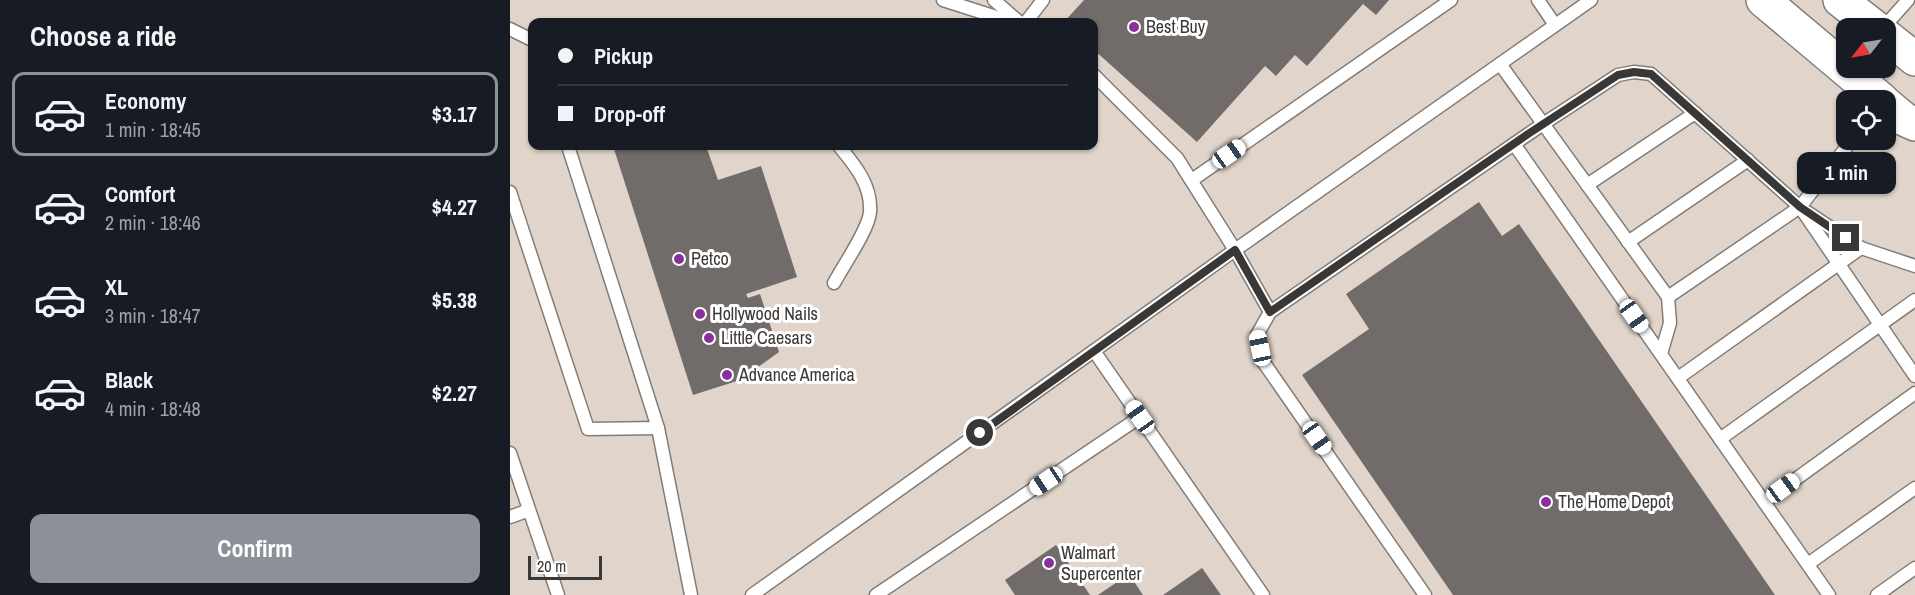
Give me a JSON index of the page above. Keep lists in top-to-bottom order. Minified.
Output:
{"places":["Best Buy","Petco","Hollywood Nails","Little Caesars","Advance America","The Home Depot","Walmart Supercenter"],"scale_bar":"20 m","north":"bottom left","page":{"heading":"Choose a ride","banner":["Pickup","Drop-off"],"list":[{"name":"Economy","note":"1 min · 18:45","value":"$3.17"},{"name":"Comfort","note":"2 min · 18:46","value":"$4.27"},{"name":"XL","note":"3 min · 18:47","value":"$5.38"},{"name":"Black","note":"4 min · 18:48","value":"$2.27"}],"bubble":"1 min","buttons":"Confirm","scale":"20 m"}}
